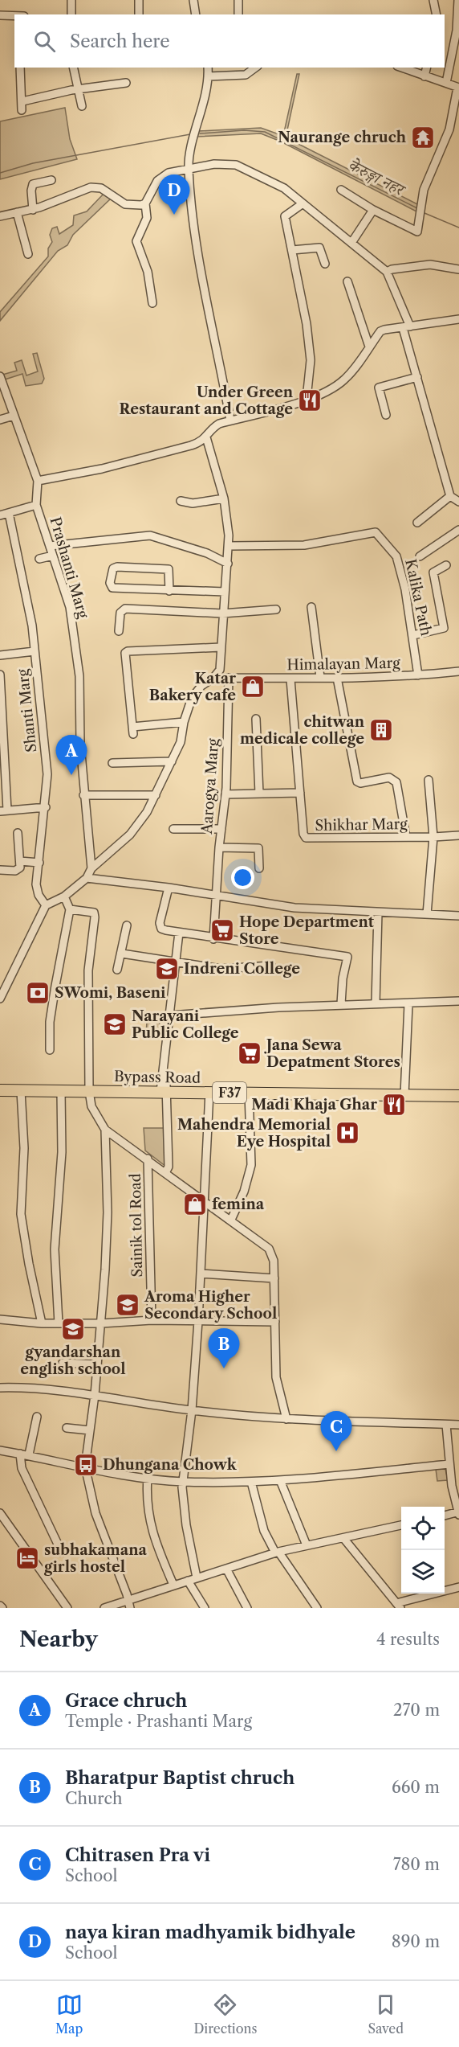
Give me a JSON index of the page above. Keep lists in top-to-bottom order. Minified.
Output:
{"streets":{"highway":["Bypass Road","F37"],"street":["Prashanti Marg","Kalika Path","Himalayan Marg","Shanti Marg","Aarogya Marg","Shikhar Marg","Sainik tol Road"]},"crossings":[["Kalika Path","Himalayan Marg"],["Himalayan Marg","Aarogya Marg"],["Himalayan Marg","Shikhar Marg"]],"water":["केेरुङ्गा नहर"],"places":{"temple":["Naurange chruch"],"restaurant":["Under Green Restaurant and Cottage","Madi Khaja Ghar"],"shop":["Katar Bakery cafe","femina"],"building":["chitwan medicale college"],"supermarket":["Hope Department Store","Jana Sewa Depatment Stores"],"school or university":["Indreni College","Narayani Public College","Aroma Higher Secondary School","gyandarshan english school"],"bank":["SWomi, Baseni"],"hospital":["Mahendra Memorial Eye Hospital"],"bus stop":["Dhungana Chowk"],"hotel":["subhakamana girls hostel"]},"page":{"search":"Search here","pins":["D","A","B","C"],"heading":["Nearby","4 results"],"list":[{"mark":"A","name":"Grace chruch","note":"Temple · Prashanti Marg","value":"270 m"},{"mark":"B","name":"Bharatpur Baptist chruch","note":"Church","value":"660 m"},{"mark":"C","name":"Chitrasen Pra vi","note":"School","value":"780 m"},{"mark":"D","name":"naya kiran madhyamik bidhyale","note":"School","value":"890 m"}],"nav":["Map","Directions","Saved"]}}
